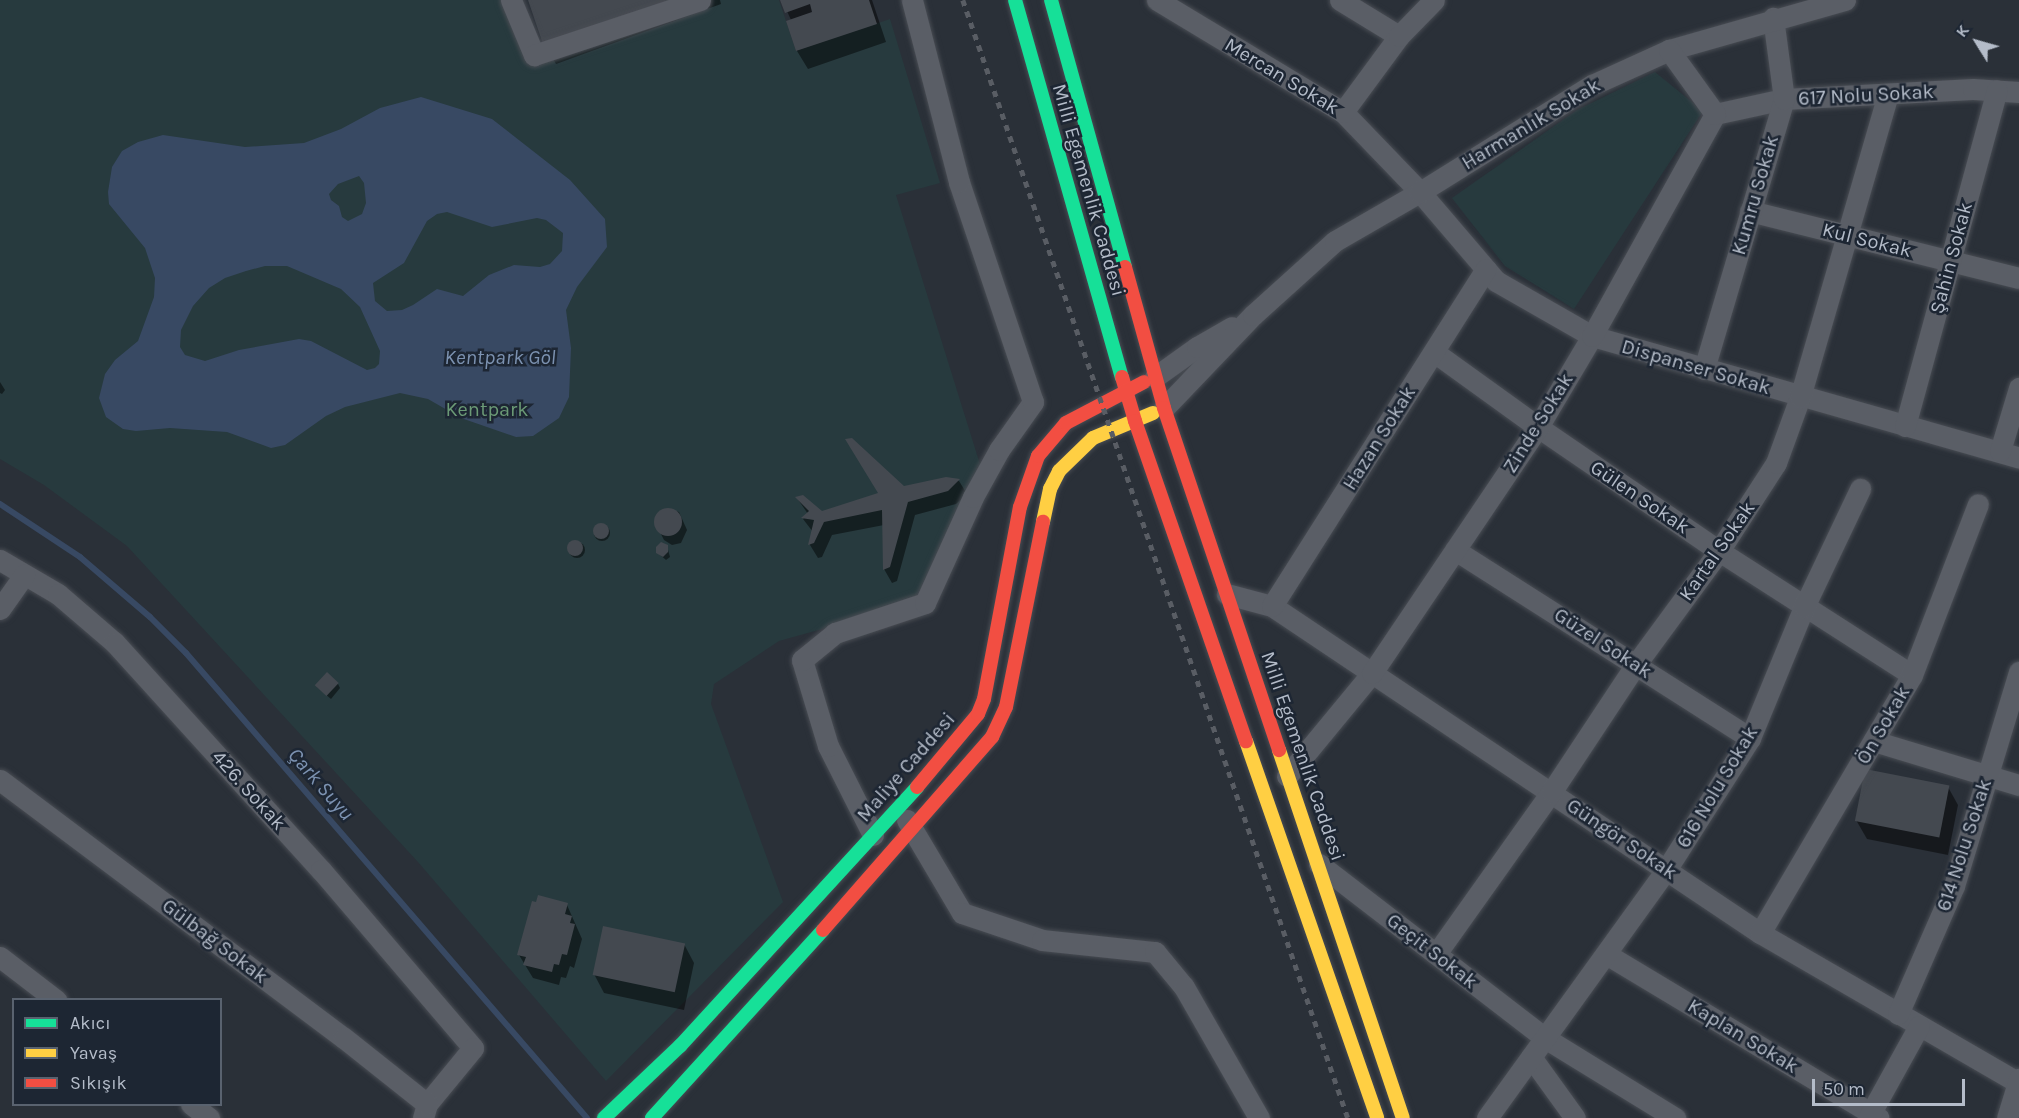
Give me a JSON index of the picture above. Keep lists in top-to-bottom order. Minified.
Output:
{"streets":{"main road":["Milli Egemenlik Caddesi","Maliye Caddesi"],"street":["Mercan Sokak","617 Nolu Sokak","Harmanlık Sokak","Kumru Sokak","Kul Sokak","Şahin Sokak","Dispanser Sokak","Zinde Sokak","Hazan Sokak","Gülen Sokak","Kartal Sokak","Güzel Sokak","Ön Sokak","616 Nolu Sokak","426. Sokak","Güngör Sokak","614 Nolu Sokak","Gülbağ Sokak","Geçit Sokak","Kaplan Sokak"]},"crossings":[["Mercan Sokak","Harmanlık Sokak"],["Mercan Sokak","Dispanser Sokak"],["617 Nolu Sokak","Kumru Sokak"],["617 Nolu Sokak","Şahin Sokak"],["617 Nolu Sokak","Zinde Sokak"],["617 Nolu Sokak","Kartal Sokak"],["Harmanlık Sokak","Milli Egemenlik Caddesi"],["Harmanlık Sokak","Kumru Sokak"],["Harmanlık Sokak","Dispanser Sokak"],["Harmanlık Sokak","Maliye Caddesi"],["Milli Egemenlik Caddesi","Zinde Sokak"],["Milli Egemenlik Caddesi","Maliye Caddesi"],["Milli Egemenlik Caddesi","Güngör Sokak"],["Milli Egemenlik Caddesi","Geçit Sokak"],["Kumru Sokak","Kul Sokak"],["Kumru Sokak","Dispanser Sokak"],["Kul Sokak","Şahin Sokak"],["Kul Sokak","Kartal Sokak"],["Şahin Sokak","Dispanser Sokak"],["Dispanser Sokak","Zinde Sokak"],["Dispanser Sokak","Hazan Sokak"],["Dispanser Sokak","Kartal Sokak"],["Zinde Sokak","Gülen Sokak"],["Zinde Sokak","Güzel Sokak"],["Zinde Sokak","Güngör Sokak"],["Hazan Sokak","Gülen Sokak"],["Hazan Sokak","Güngör Sokak"],["Gülen Sokak","Kartal Sokak"],["Gülen Sokak","Ön Sokak"],["Gülen Sokak","616 Nolu Sokak"],["Kartal Sokak","Güzel Sokak"],["Kartal Sokak","Güngör Sokak"],["Kartal Sokak","Geçit Sokak"],["Güzel Sokak","616 Nolu Sokak"],["Ön Sokak","Güngör Sokak"],["616 Nolu Sokak","Güngör Sokak"],["616 Nolu Sokak","Geçit Sokak"],["616 Nolu Sokak","Kaplan Sokak"],["426. Sokak","Gülbağ Sokak"],["Güngör Sokak","614 Nolu Sokak"]],"water":["Kentpark Göl","Çark Suyu"],"parks":["Kentpark"],"legend":["Akıcı","Yavaş","Sıkışık"],"scale_bar":"50 m","north":"top left"}
